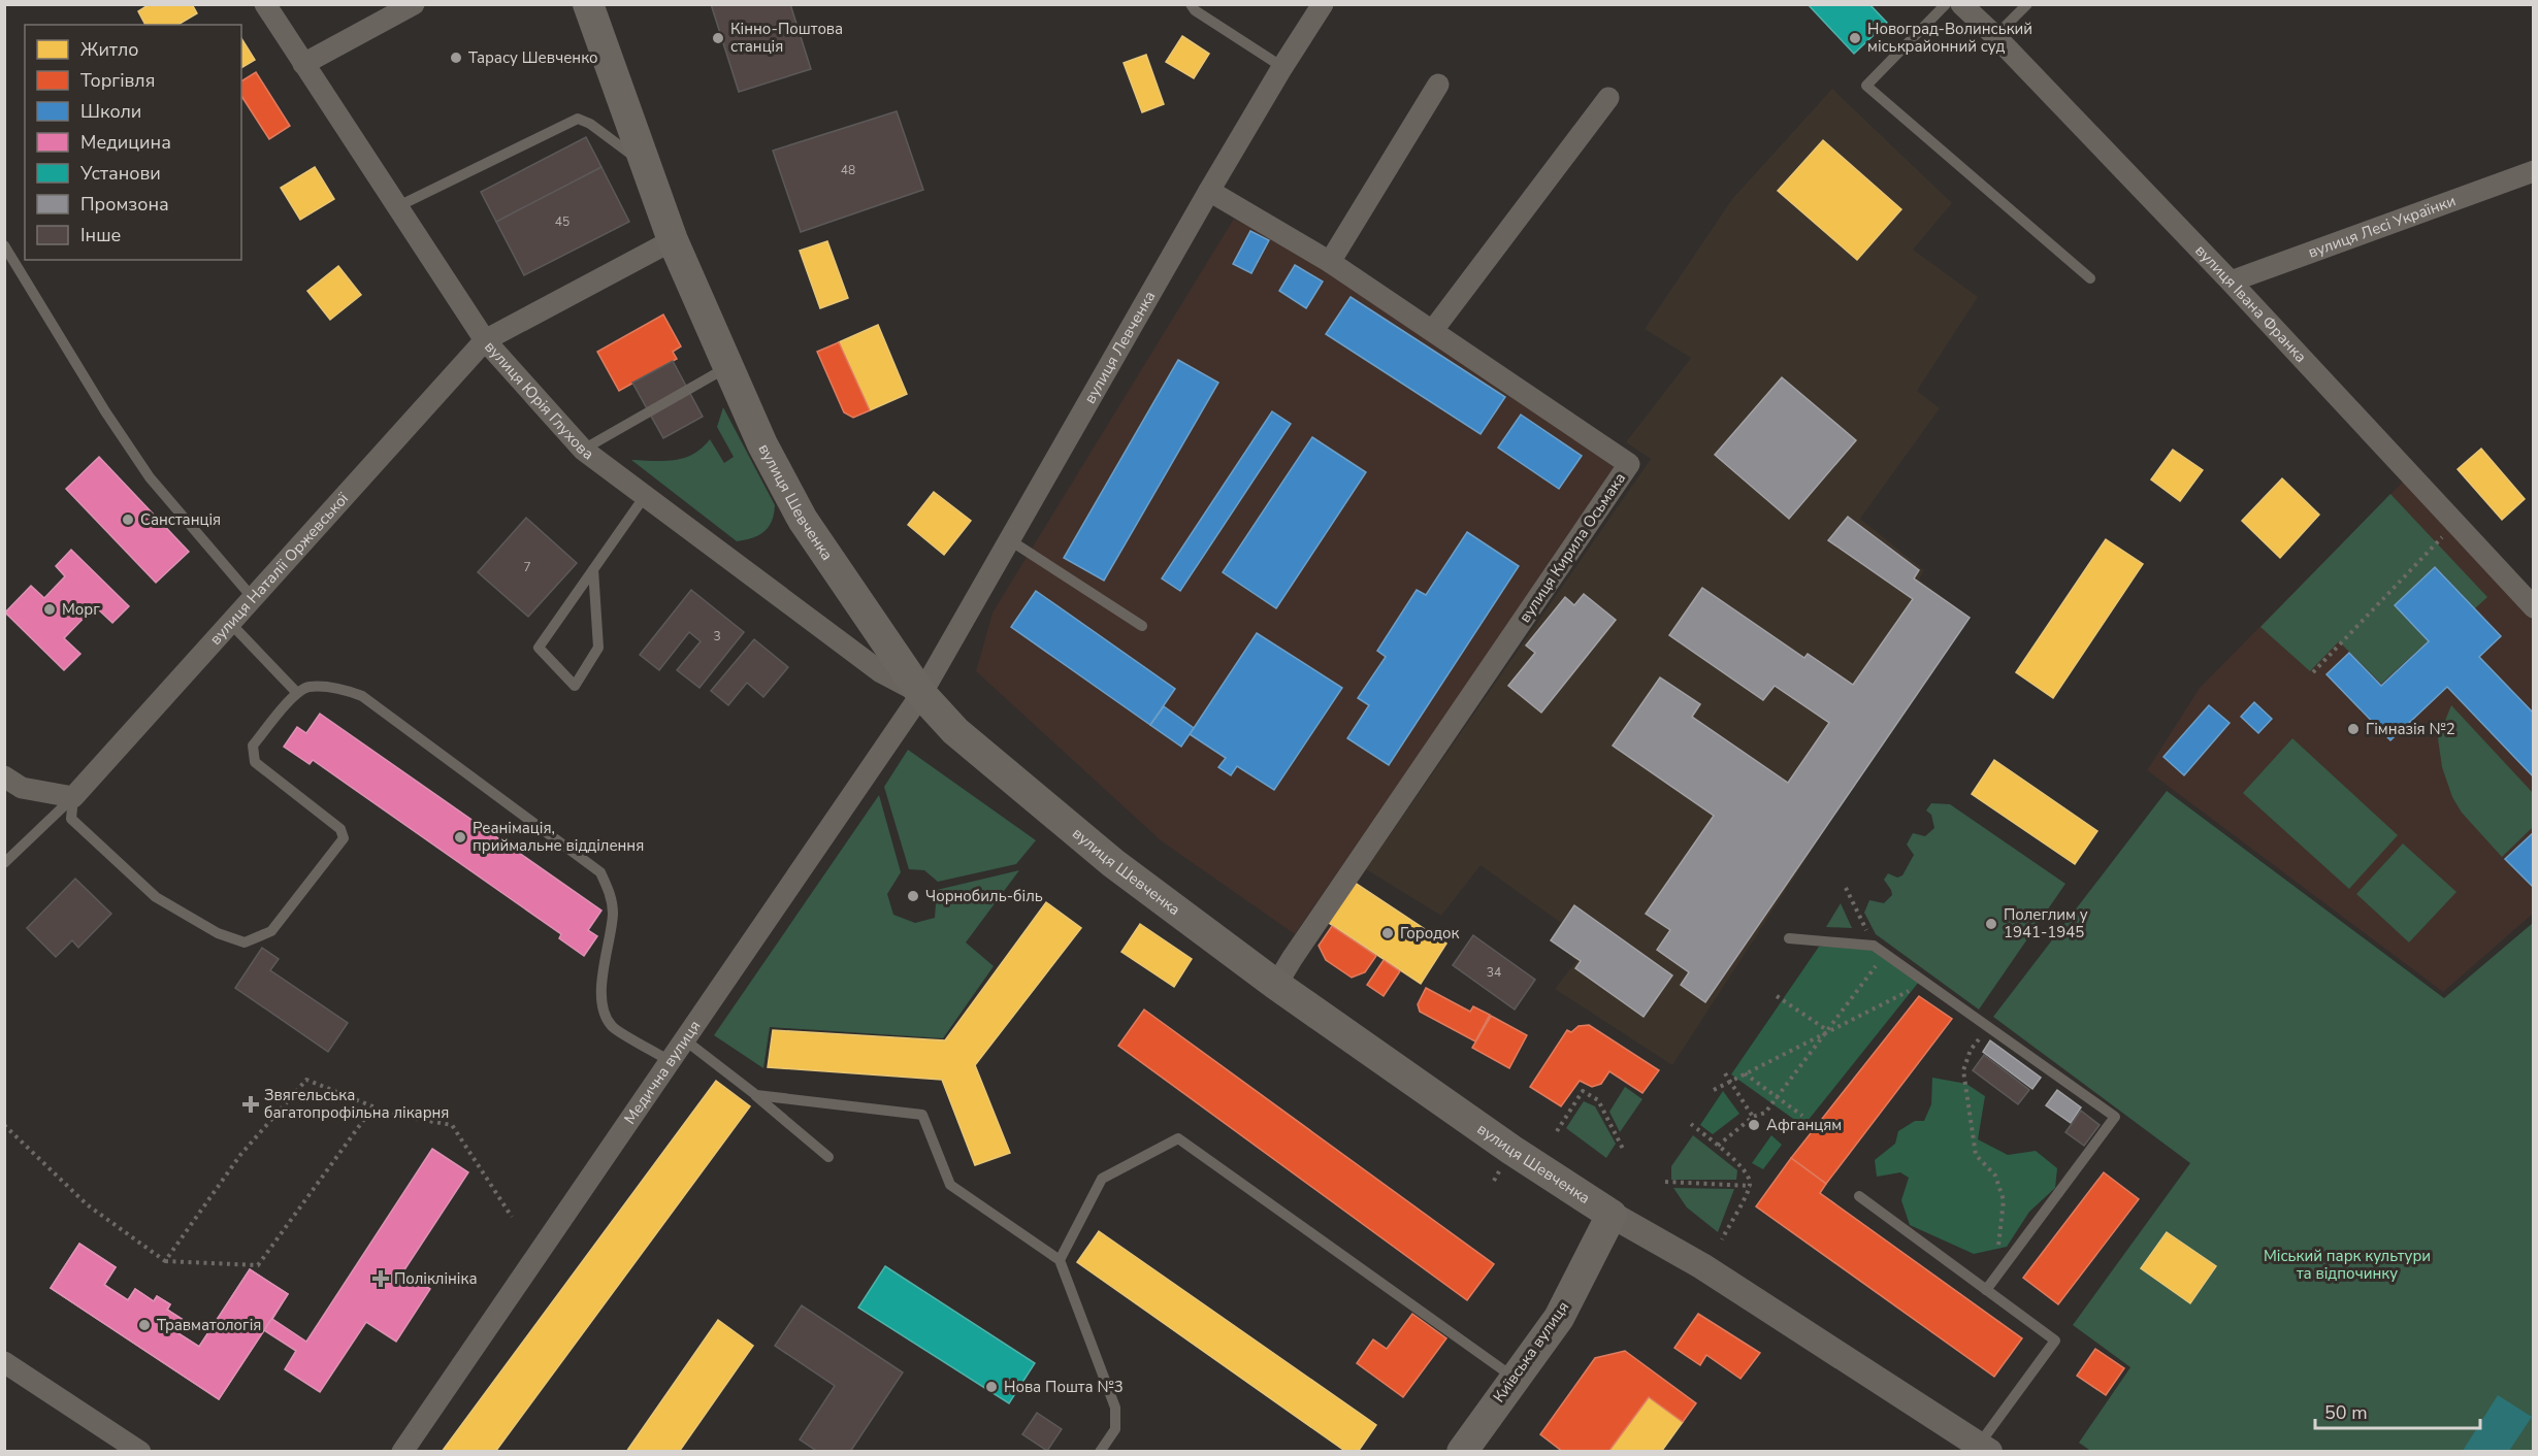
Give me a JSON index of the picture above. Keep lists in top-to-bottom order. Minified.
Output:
{"streets":{"main road":["вулиця Шевченка","Київська вулиця"],"street":["вулиця Лесі Українки","вулиця Івана Франка","вулиця Левченка","вулиця Юрія Глухова","вулиця Кирила Осьмака","вулиця Наталії Оржевської","Медична вулиця"]},"crossings":[["вулиця Лесі Українки","вулиця Івана Франка"],["вулиця Левченка","вулиця Юрія Глухова"],["вулиця Левченка","вулиця Шевченка"],["вулиця Левченка","вулиця Кирила Осьмака"],["вулиця Левченка","Медична вулиця"],["вулиця Юрія Глухова","вулиця Шевченка"],["вулиця Юрія Глухова","вулиця Наталії Оржевської"],["вулиця Юрія Глухова","Медична вулиця"],["вулиця Шевченка","вулиця Кирила Осьмака"],["вулиця Шевченка","вулиця Наталії Оржевської"],["вулиця Шевченка","Медична вулиця"],["вулиця Шевченка","Київська вулиця"]],"parks":["Міський парк культури та відпочинку"],"places":{"other":["Кінно-Поштова станція","Новоград-Волинський міськрайонний суд","Тарасу Шевченко","Санстанція","Морг","Гімназія №2","Реанімація, приймальне відділення","Чорнобиль-біль","Полеглим у 1941-1945","Городок","Афганцям","Травматологія","Нова Пошта №3"],"health":["Звягельська багатопрофільна лікарня","Поліклініка"]},"house_numbers":["48","45","7","3","34"],"legend":["Житло","Торгівля","Школи","Медицина","Установи","Промзона","Інше"],"scale_bar":"50 m"}
